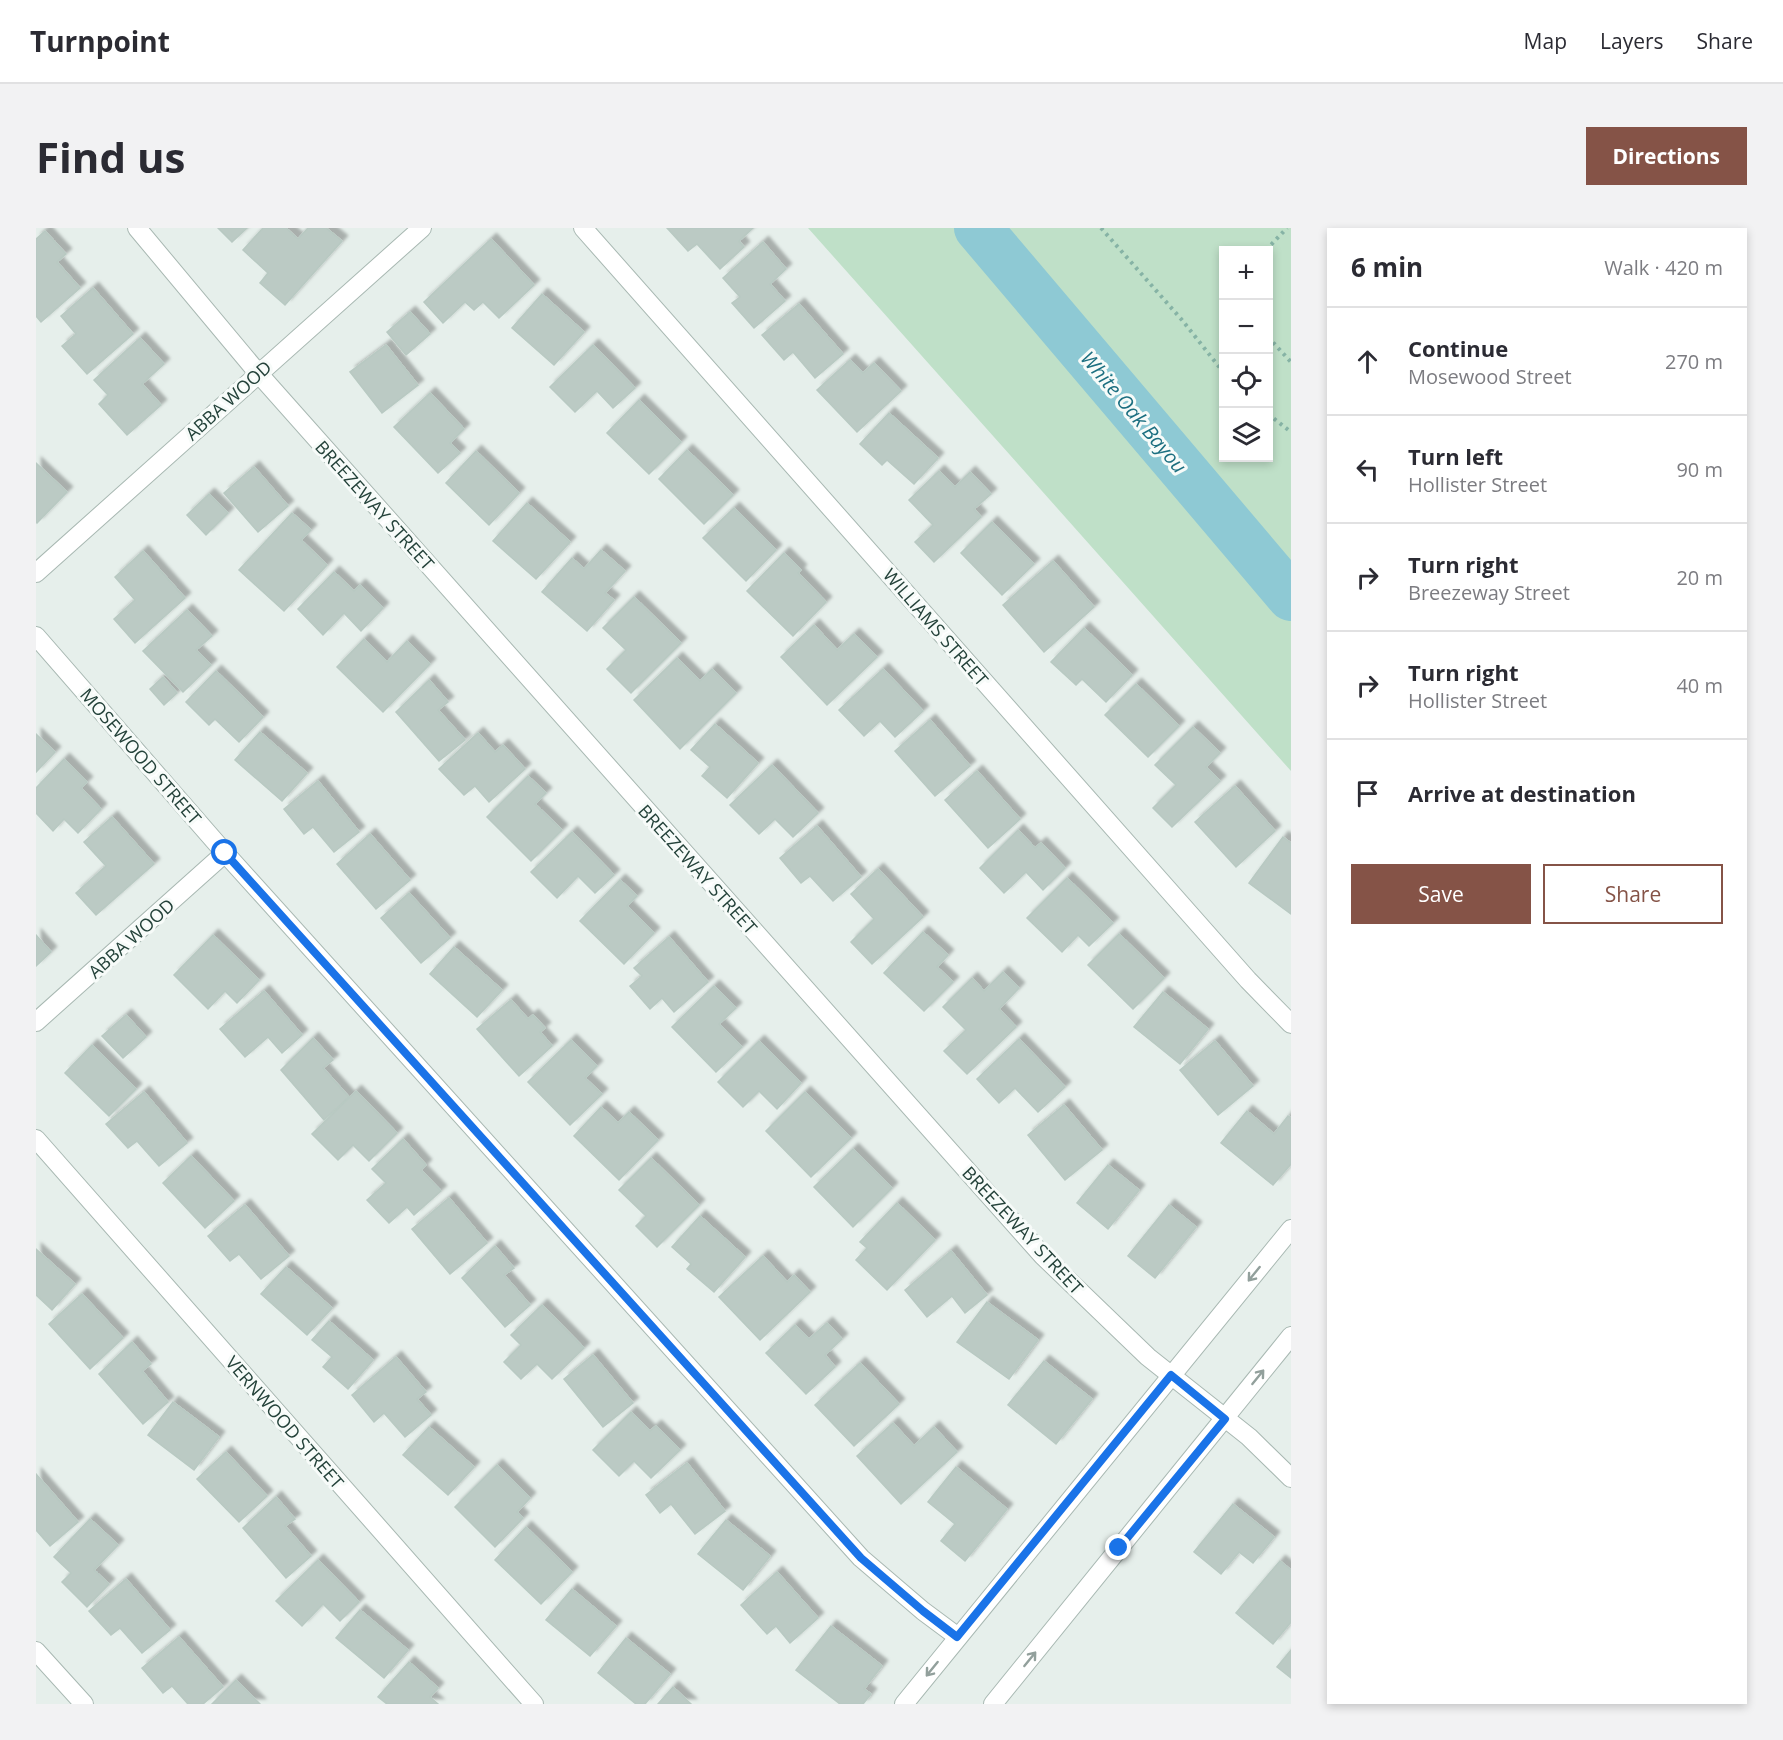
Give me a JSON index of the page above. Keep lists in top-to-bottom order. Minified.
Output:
{"streets":{"street":["ABBA WOOD","BREEZEWAY STREET","WILLIAMS STREET","MOSEWOOD STREET","VERNWOOD STREET"]},"crossings":[["ABBA WOOD","BREEZEWAY STREET"],["ABBA WOOD","MOSEWOOD STREET"]],"water":["White Oak Bayou"],"page":{"header":"Turnpoint","nav":["Map","Layers","Share"],"buttons":["Directions",["Save","Share"]],"title":"Find us","heading":["6 min","Walk · 420 m"],"map_buttons":["+","−"],"list":[["Continue","Mosewood Street","270 m"],["Turn left","Hollister Street","90 m"],["Turn right","Breezeway Street","20 m"],["Turn right","Hollister Street","40 m"],"Arrive at destination"]}}
